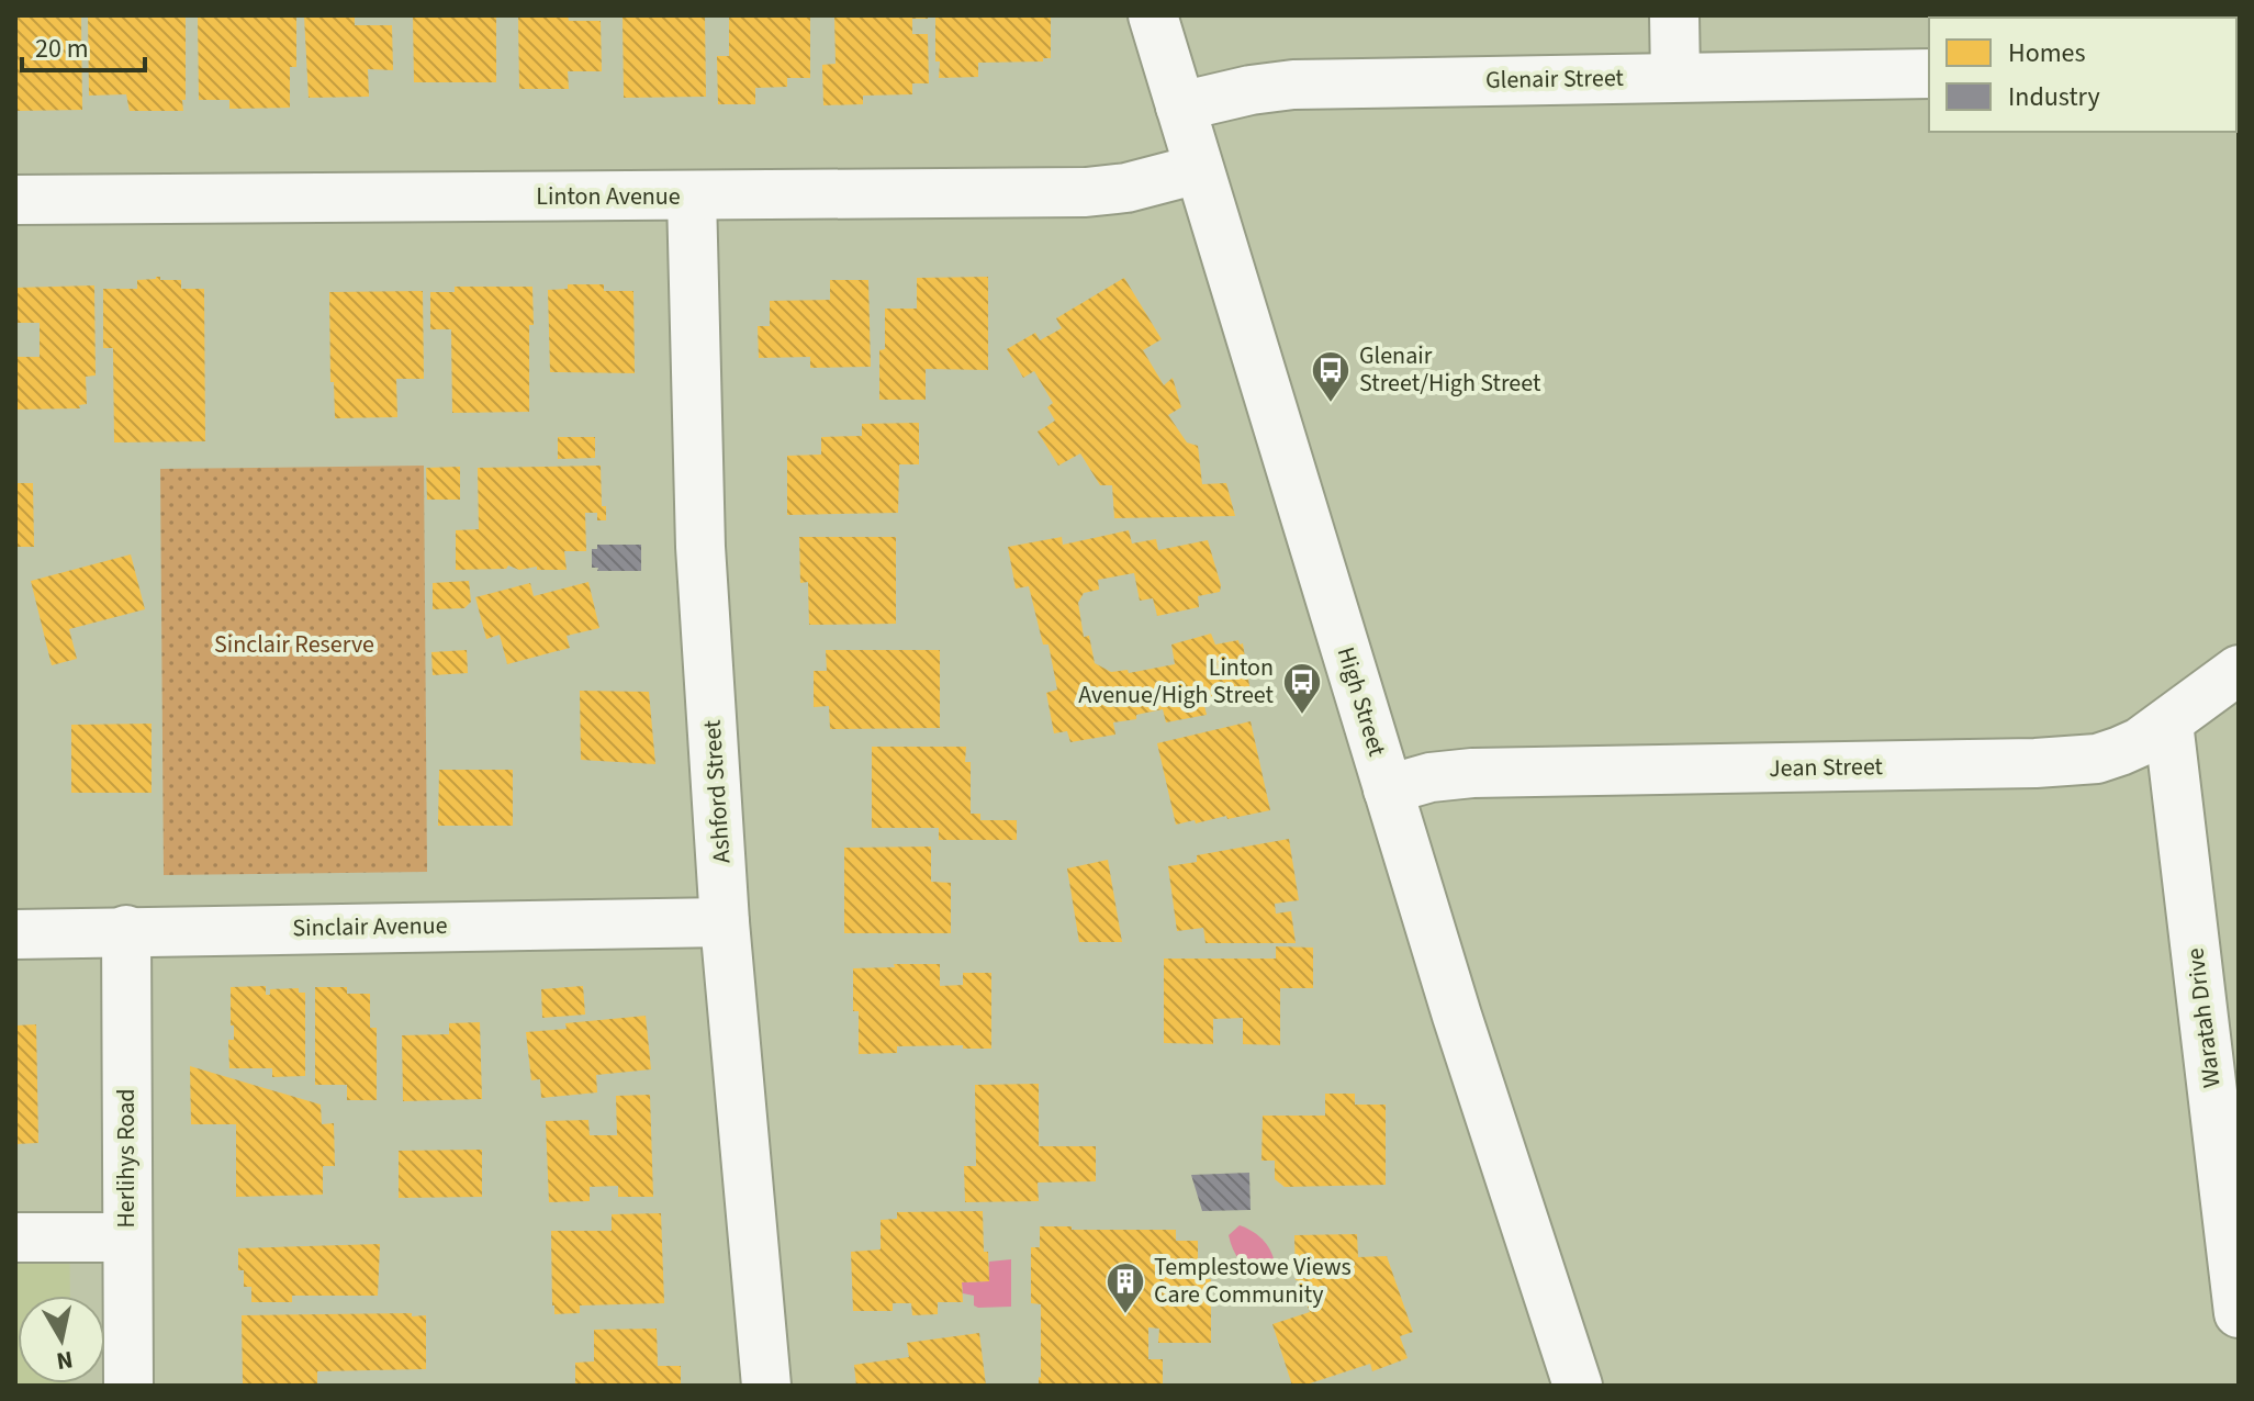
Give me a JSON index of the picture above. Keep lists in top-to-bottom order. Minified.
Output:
{"streets":{"street":["Glenair Street","Linton Avenue","High Street","Jean Street","Ashford Street","Sinclair Avenue","Waratah Drive","Herlihys Road"]},"crossings":[["Glenair Street","High Street"],["Linton Avenue","High Street"],["Linton Avenue","Ashford Street"],["High Street","Jean Street"],["Jean Street","Waratah Drive"],["Ashford Street","Sinclair Avenue"],["Sinclair Avenue","Herlihys Road"]],"parks":["Sinclair Reserve"],"places":{"bus stop":["Glenair Street/High Street","Linton Avenue/High Street"],"building":["Templestowe Views Care Community"]},"legend":["Homes","Industry"],"scale_bar":"20 m","north":"bottom"}
